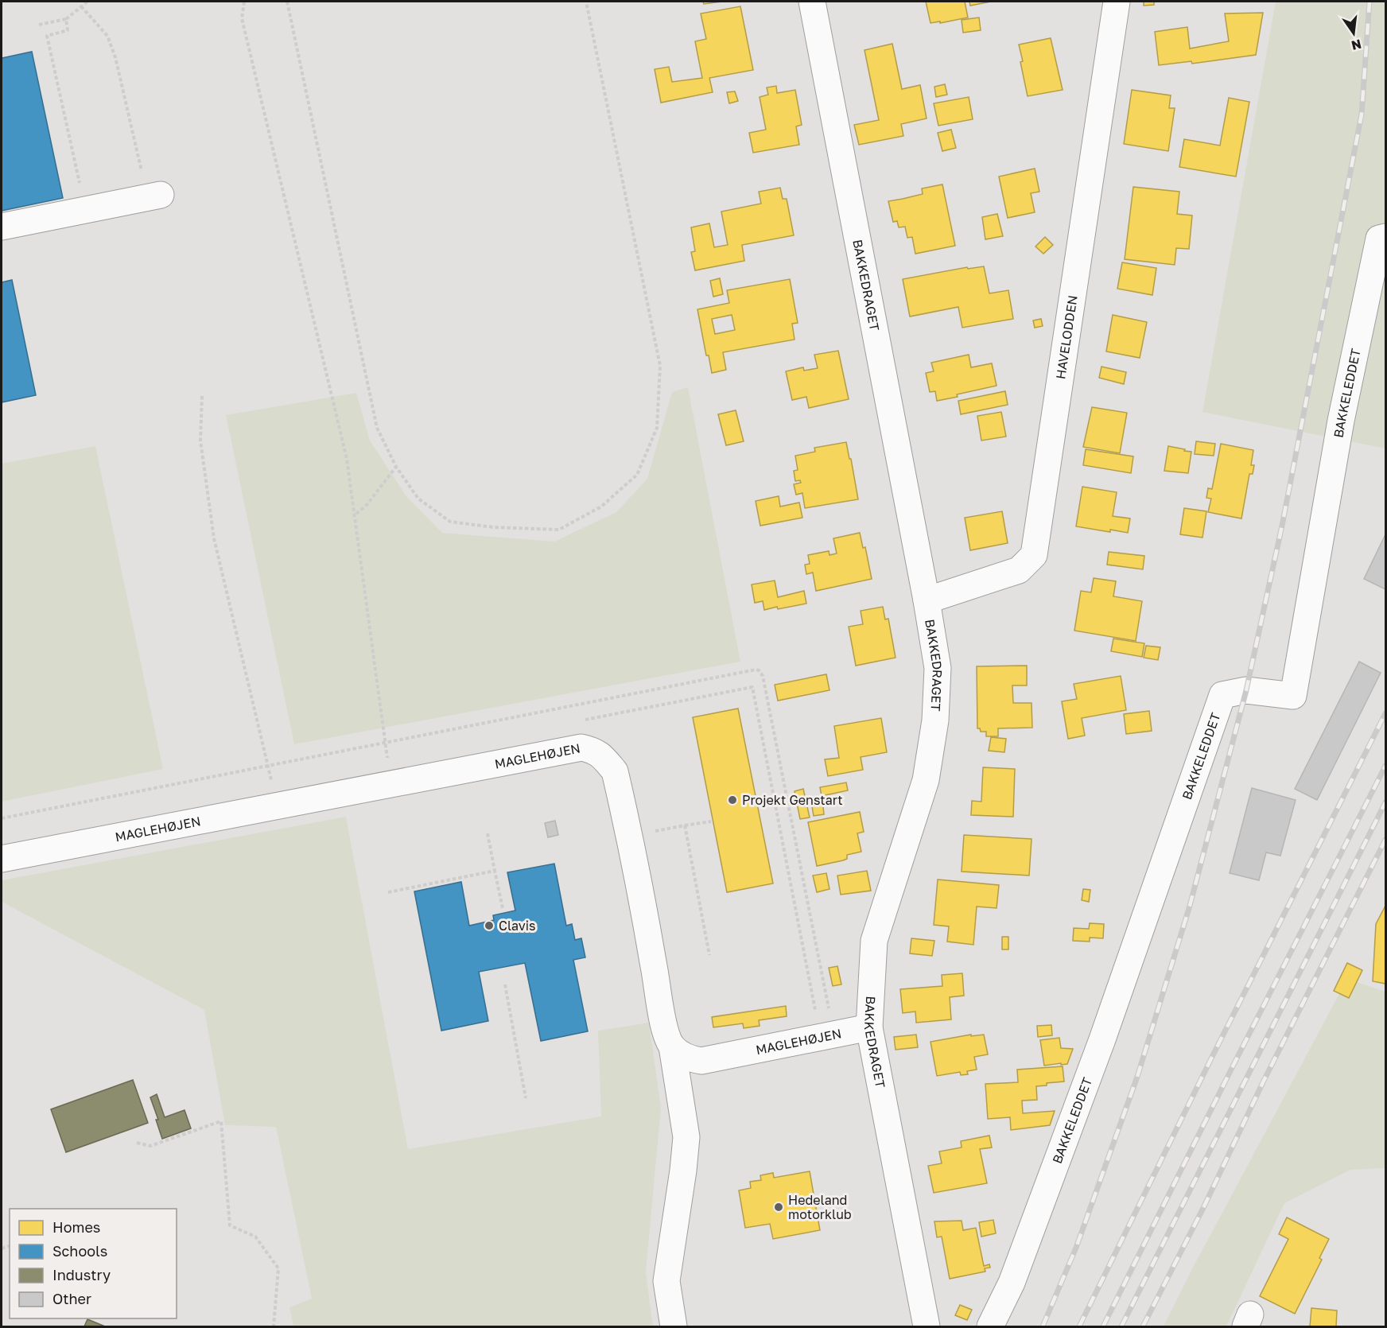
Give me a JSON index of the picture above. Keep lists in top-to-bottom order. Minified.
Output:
{"streets":{"street":["BAKKEDRAGET","HAVELODDEN","BAKKELEDDET","MAGLEHØJEN"]},"crossings":[["BAKKEDRAGET","HAVELODDEN"],["BAKKEDRAGET","MAGLEHØJEN"]],"places":["Projekt Genstart","Clavis","Hedeland motorklub"],"legend":["Homes","Schools","Industry","Other"],"north":"bottom"}
